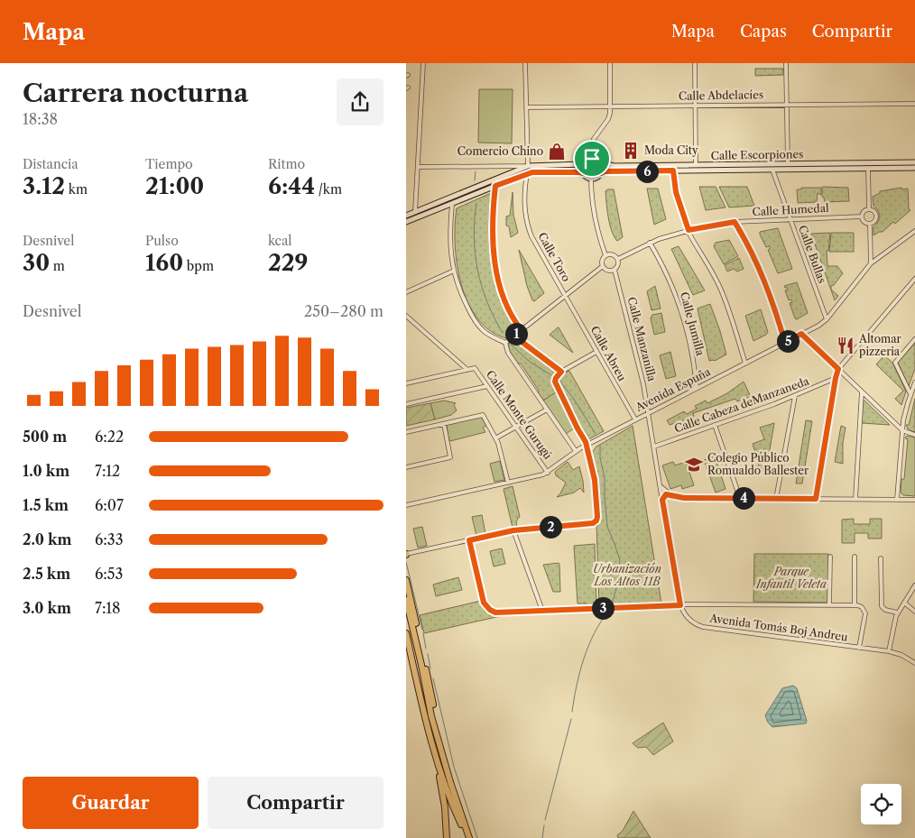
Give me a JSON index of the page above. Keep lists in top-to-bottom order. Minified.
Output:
{"streets":{"street":["Calle Abdelacíes","Calle Escorpiones","Calle Humedal","Calle Bullas","Calle Toro","Calle Jumilla","Calle Manzanilla","Calle Abreu","Avenida Espuña","Calle Cabeza deManzaneda","Calle Monte Gurugú","Avenida Tomás Boj Andreu"]},"crossings":[["Calle Escorpiones","Calle Bullas"],["Calle Humedal","Calle Bullas"],["Calle Humedal","Calle Jumilla"],["Calle Humedal","Calle Manzanilla"],["Calle Bullas","Avenida Espuña"],["Calle Toro","Calle Abreu"],["Calle Jumilla","Avenida Espuña"],["Calle Manzanilla","Avenida Espuña"],["Calle Abreu","Avenida Espuña"],["Avenida Espuña","Calle Monte Gurugú"]],"parks":["Urbanización Los Altos 11B","Parque Infantil Veleta"],"places":{"building":["Moda City"],"shop":["Comercio Chino"],"restaurant":["Altomar pizzeria"],"school or university":["Colegio Público Romualdo Ballester"]},"page":{"header":"Mapa","nav":["Mapa","Capas","Compartir"],"heading":["Carrera nocturna","18:38"],"stats":[["Distancia","3.12 km"],["Tiempo","21:00"],["Ritmo","6:44 /km"],["Desnivel","30 m"],["Pulso","160 bpm"],["kcal","229"]],"pins":["6","1","5","4","2","3"],"chart":["Desnivel","250–280 m"],"list":[{"name":"500 m","note":"6:22"},{"name":"1.0 km","note":"7:12"},{"name":"1.5 km","note":"6:07"},{"name":"2.0 km","note":"6:33"},{"name":"2.5 km","note":"6:53"},{"name":"3.0 km","note":"7:18"}],"buttons":["Guardar","Compartir"]}}
